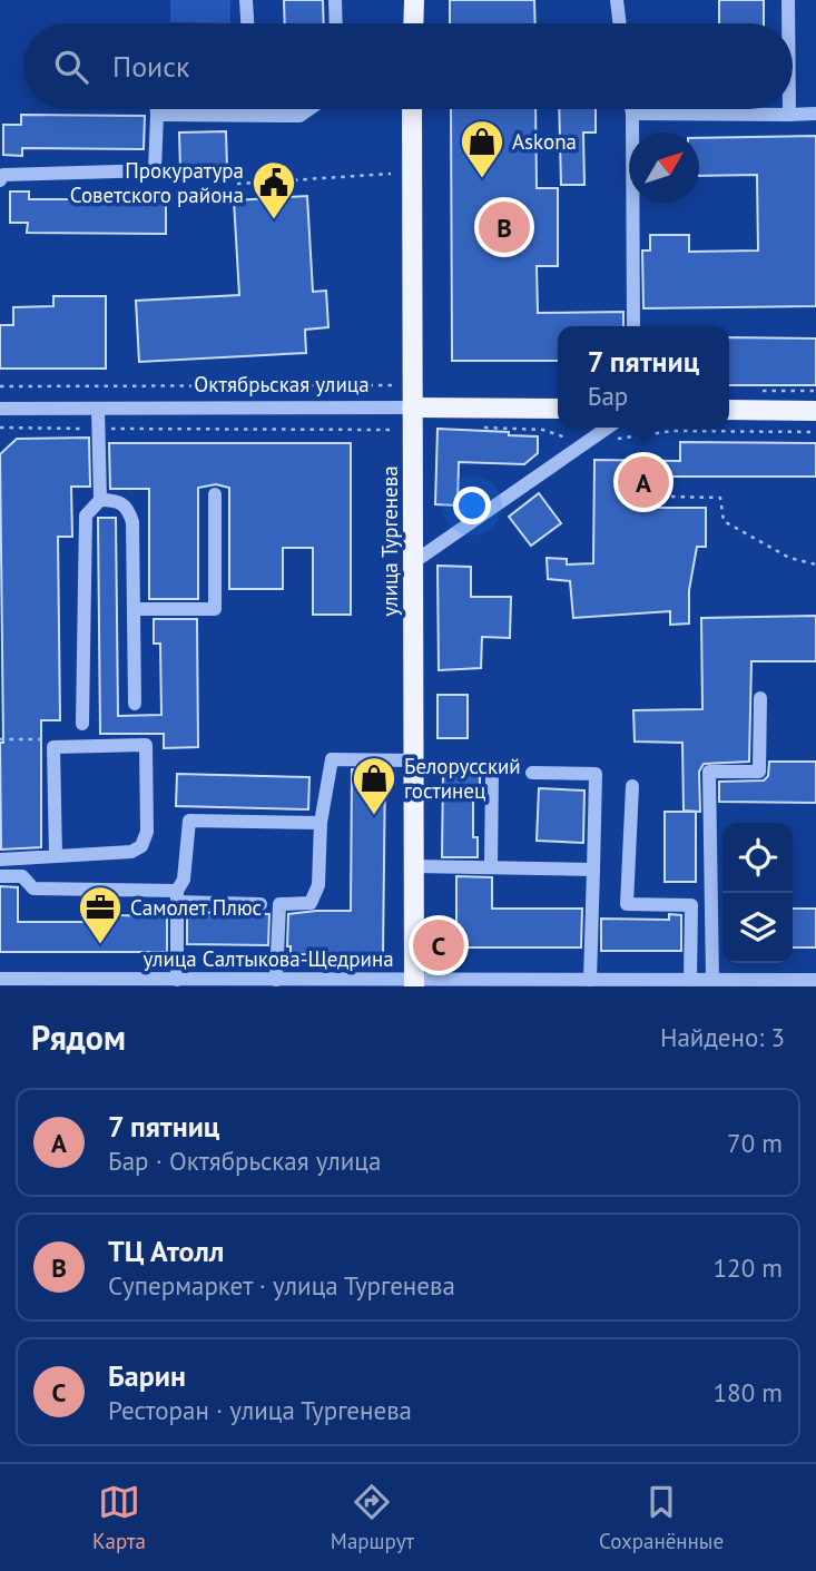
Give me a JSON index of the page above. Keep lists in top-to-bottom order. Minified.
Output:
{"streets":{"main road":["Октябрьская улица","улица Тургенева"],"street":["улица Салтыкова-Щедрина"]},"crossings":[["Октябрьская улица","улица Тургенева"],["улица Тургенева","улица Салтыкова-Щедрина"]],"places":{"shop":["Askona","Белорусский гостинец"],"public building":["Прокуратура Советского района"],"office":["Самолет Плюс"]},"north":"top right","page":{"search":"Поиск","pins":["B","A","C"],"popup":["7 пятниц","Бар"],"heading":["Рядом","Найдено: 3"],"list":[{"mark":"A","name":"7 пятниц","note":"Бар · Октябрьская улица","value":"70 m"},{"mark":"B","name":"ТЦ Атолл","note":"Супермаркет · улица Тургенева","value":"120 m"},{"mark":"C","name":"Барин","note":"Ресторан · улица Тургенева","value":"180 m"}],"nav":["Карта","Маршрут","Сохранённые"]}}
